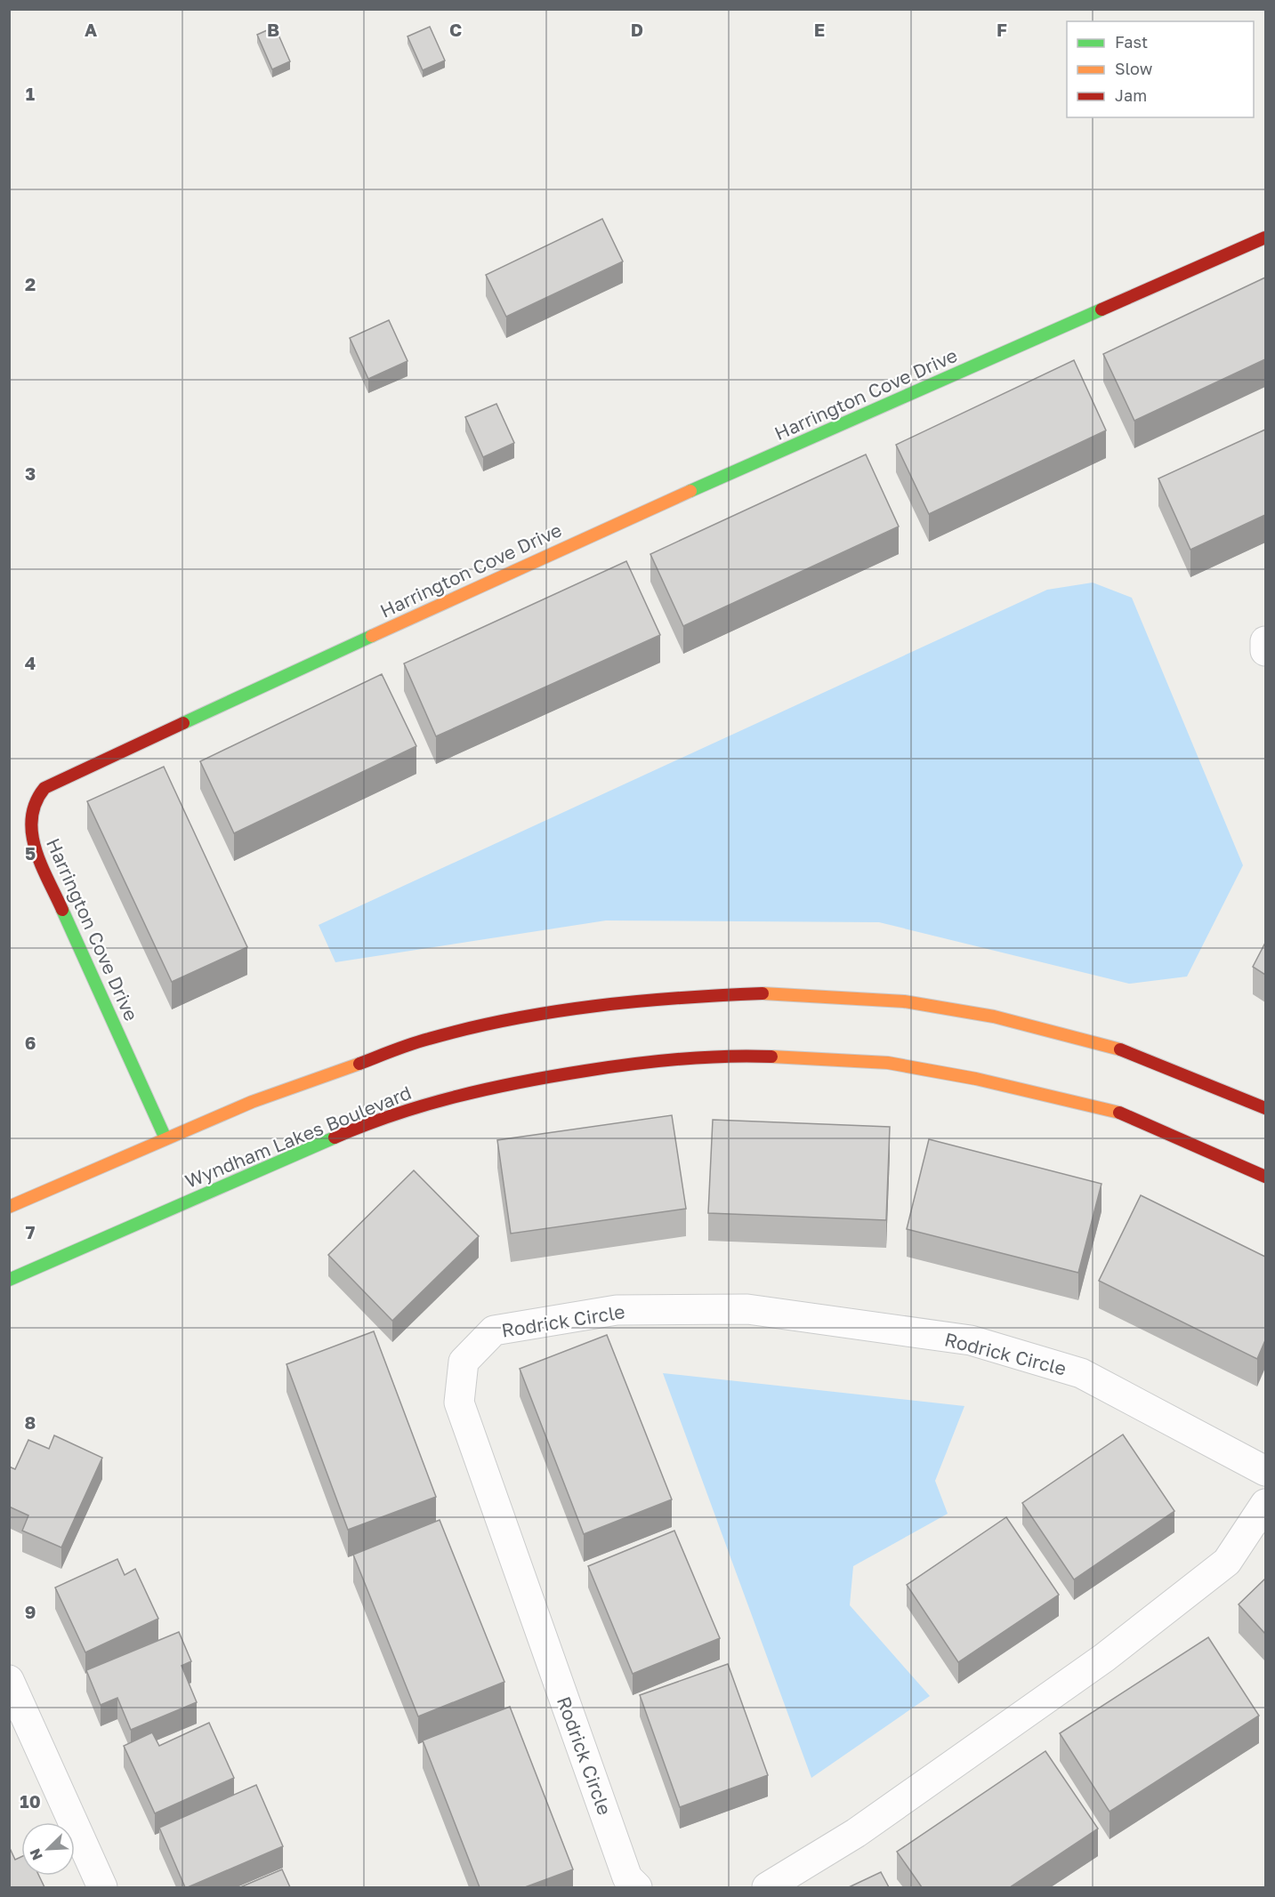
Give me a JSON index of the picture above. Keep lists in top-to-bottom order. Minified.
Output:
{"streets":{"street":["Harrington Cove Drive","Wyndham Lakes Boulevard","Rodrick Circle"]},"legend":["Fast","Slow","Jam"],"north":"bottom left","grid":{"columns":["A","B","C","D","E","F"],"rows":["1","2","3","4","5","6","7","8","9","10"]}}
